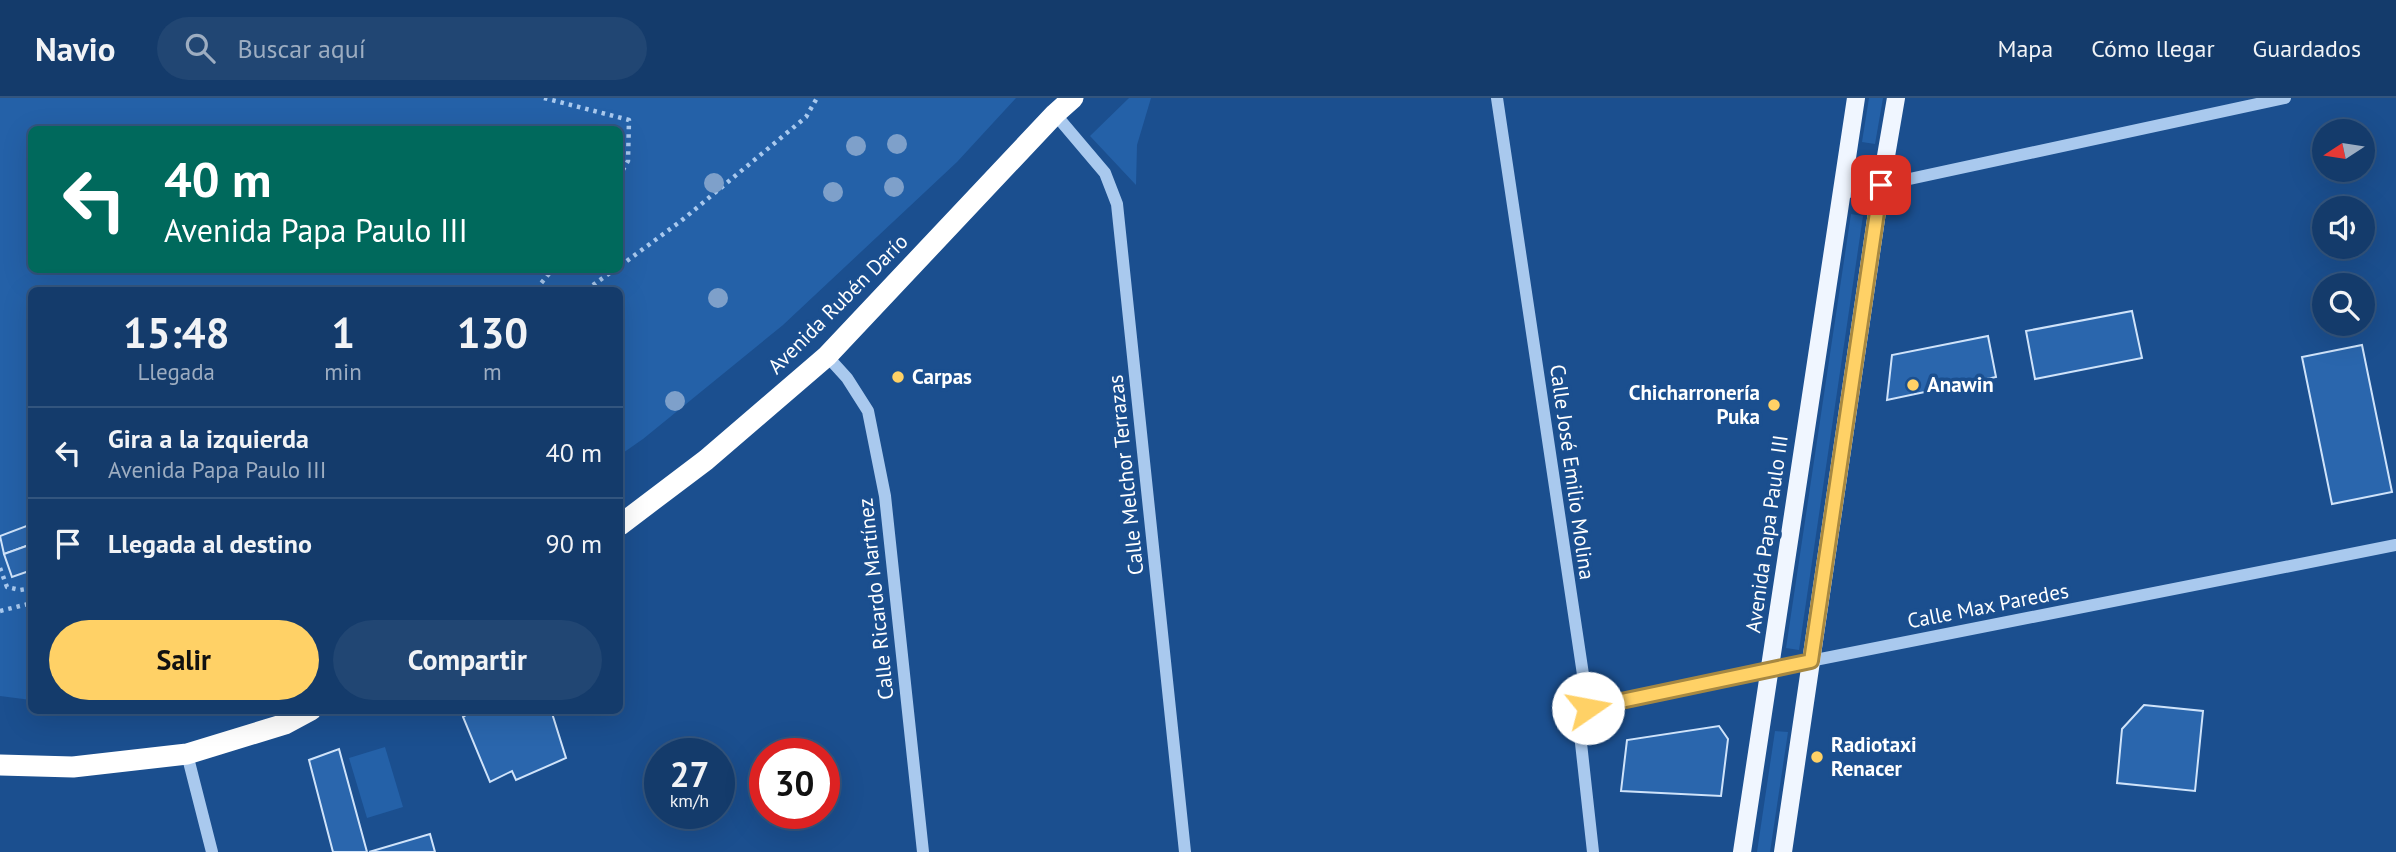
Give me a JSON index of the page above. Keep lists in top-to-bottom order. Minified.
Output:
{"streets":{"highway":["Avenida Rubén Darío"],"main road":["Avenida Papa Paulo III"],"street":["Calle José Emilio Molina","Calle Melchor Terrazas","Calle Ricardo Martínez","Calle Max Paredes"]},"crossings":[["Avenida Rubén Darío","Calle Melchor Terrazas"],["Avenida Rubén Darío","Calle Ricardo Martínez"],["Calle José Emilio Molina","Calle Max Paredes"],["Avenida Papa Paulo III","Calle Max Paredes"]],"places":["Carpas","Anawin","Chicharronería Puka","Radiotaxi Renacer"],"north":"left","page":{"header":"Navio","search":"Buscar aquí","nav":["Mapa","Cómo llegar","Guardados"],"turn":["40 m","Avenida Papa Paulo III"],"eta":["15:48","Llegada","1","min","130","m"],"list":[{"name":"Gira a la izquierda","note":"Avenida Papa Paulo III","value":"40 m"},{"name":"Llegada al destino","value":"90 m"}],"buttons":["Salir","Compartir"],"speed":"27 km/h","limit":"30"}}
